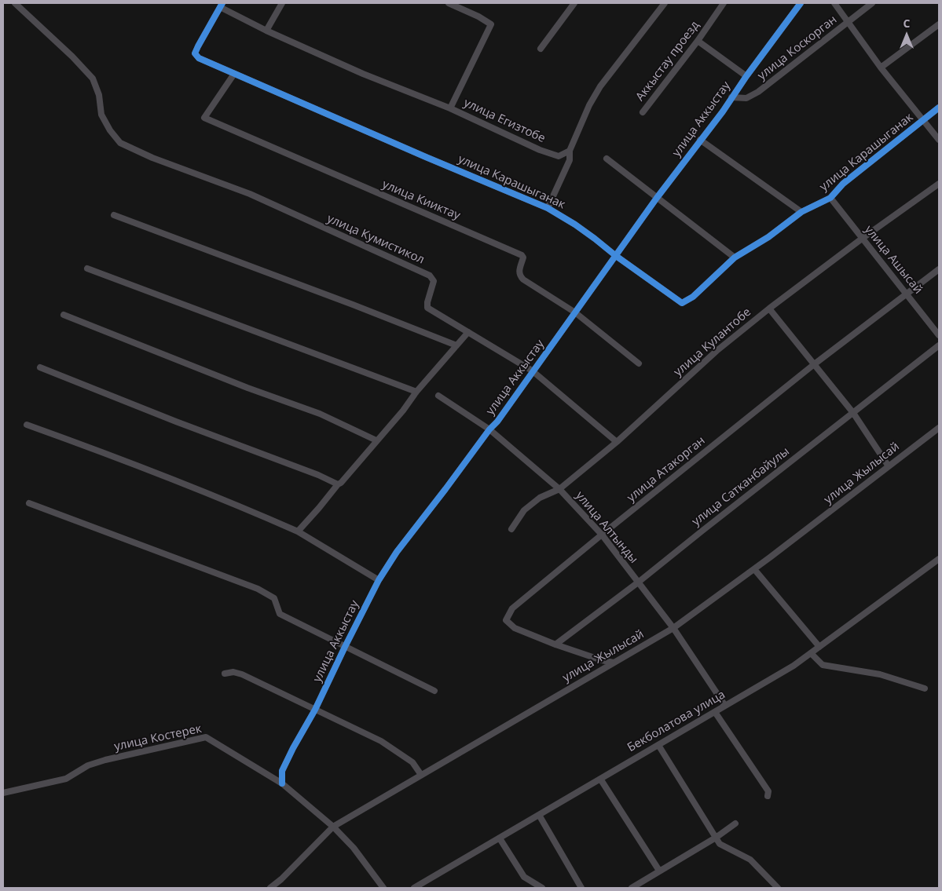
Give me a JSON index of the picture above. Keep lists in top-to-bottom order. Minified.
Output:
{"streets":{"street":["улица Коскорган","Аккыстау проезд","улица Аккыстау","улица Егизтобе","улица Карашыганак","улица Кииктау","улица Кумистикол","улица Ашысай","улица Кулантобе","улица Атакорган","улица Жылысай","улица Сатканбайулы","улица Алтынды","Бекболатова улица","улица Костерек"]},"crossings":[["улица Коскорган","Аккыстау проезд"],["улица Коскорган","улица Аккыстау"],["улица Аккыстау","улица Карашыганак"],["улица Аккыстау","улица Кииктау"],["улица Аккыстау","улица Кумистикол"],["улица Аккыстау","улица Алтынды"],["улица Аккыстау","улица Костерек"],["улица Егизтобе","улица Карашыганак"],["улица Карашыганак","улица Кииктау"],["улица Карашыганак","улица Ашысай"],["улица Кумистикол","улица Кулантобе"],["улица Ашысай","улица Кулантобе"],["улица Ашысай","улица Атакорган"],["улица Кулантобе","улица Алтынды"],["улица Атакорган","улица Жылысай"],["улица Атакорган","улица Сатканбайулы"],["улица Атакорган","улица Алтынды"],["улица Жылысай","улица Алтынды"],["улица Жылысай","улица Костерек"],["улица Сатканбайулы","улица Алтынды"],["улица Алтынды","Бекболатова улица"]],"north":"top"}
